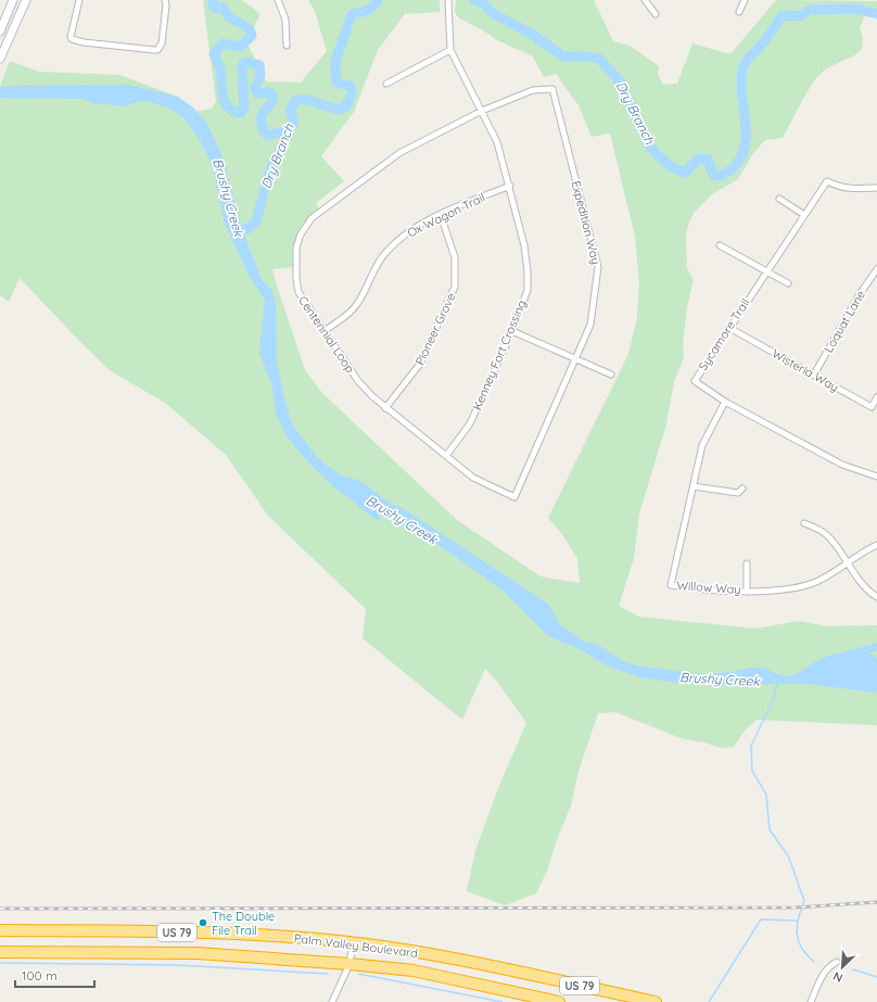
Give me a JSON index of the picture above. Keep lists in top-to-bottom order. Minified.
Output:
{"streets":{"highway":["US 79","Palm Valley Boulevard"],"street":["Ox Wagon Trail","Expedition Way","Loquat Lane","Pioneer Grove","Centennial Loop","Sycamore Trail","Kenney Fort Crossing","Wisteria Way","Willow Way"]},"crossings":[["Ox Wagon Trail","Pioneer Grove"],["Ox Wagon Trail","Centennial Loop"],["Ox Wagon Trail","Kenney Fort Crossing"],["Expedition Way","Centennial Loop"],["Expedition Way","Kenney Fort Crossing"],["Loquat Lane","Wisteria Way"],["Pioneer Grove","Centennial Loop"],["Centennial Loop","Kenney Fort Crossing"],["Sycamore Trail","Wisteria Way"],["Sycamore Trail","Willow Way"]],"water":["Dry Branch","Brushy Creek"],"places":["The Double File Trail"],"scale_bar":"100 m","north":"bottom left"}
